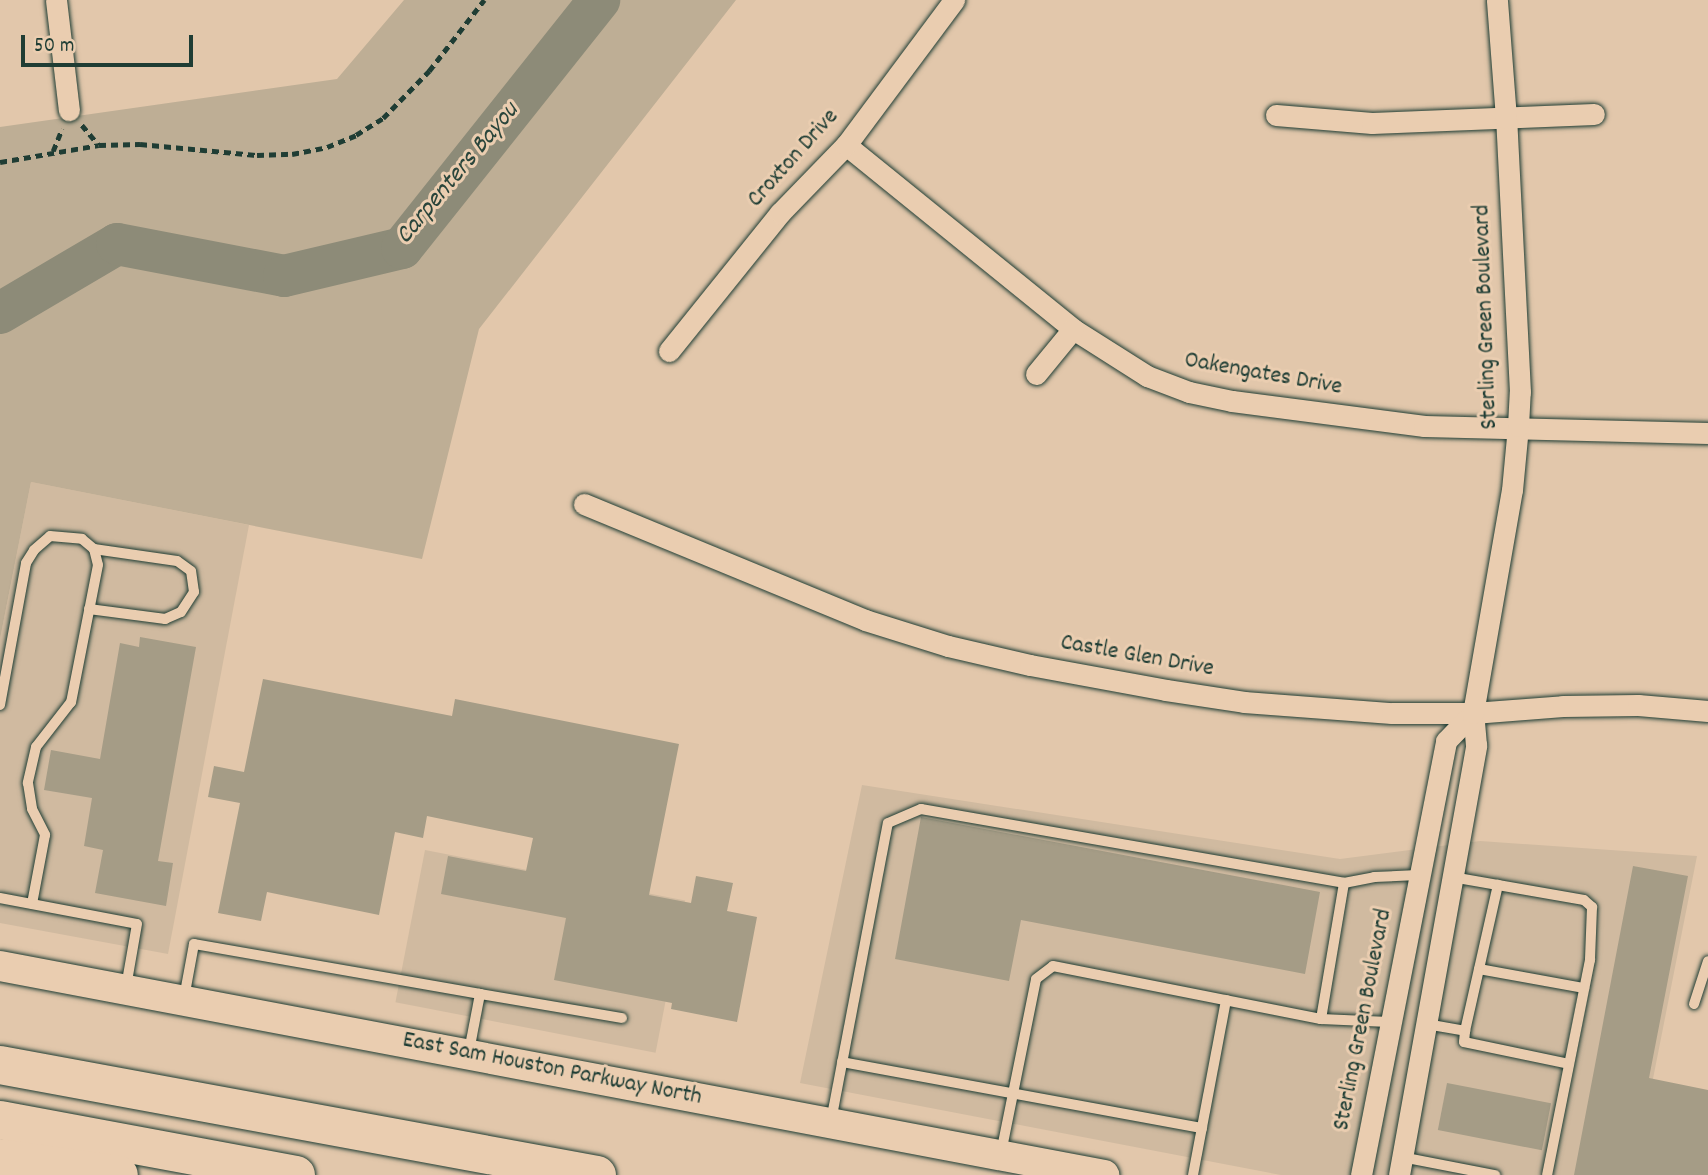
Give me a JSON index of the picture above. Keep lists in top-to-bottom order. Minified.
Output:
{"streets":{"main road":["East Sam Houston Parkway North"],"street":["Croxton Drive","Sterling Green Boulevard","Oakengates Drive","Castle Glen Drive"]},"crossings":[["Croxton Drive","Oakengates Drive"],["Sterling Green Boulevard","Oakengates Drive"],["Sterling Green Boulevard","Castle Glen Drive"]],"water":["Carpenters Bayou"],"scale_bar":"50 m"}
